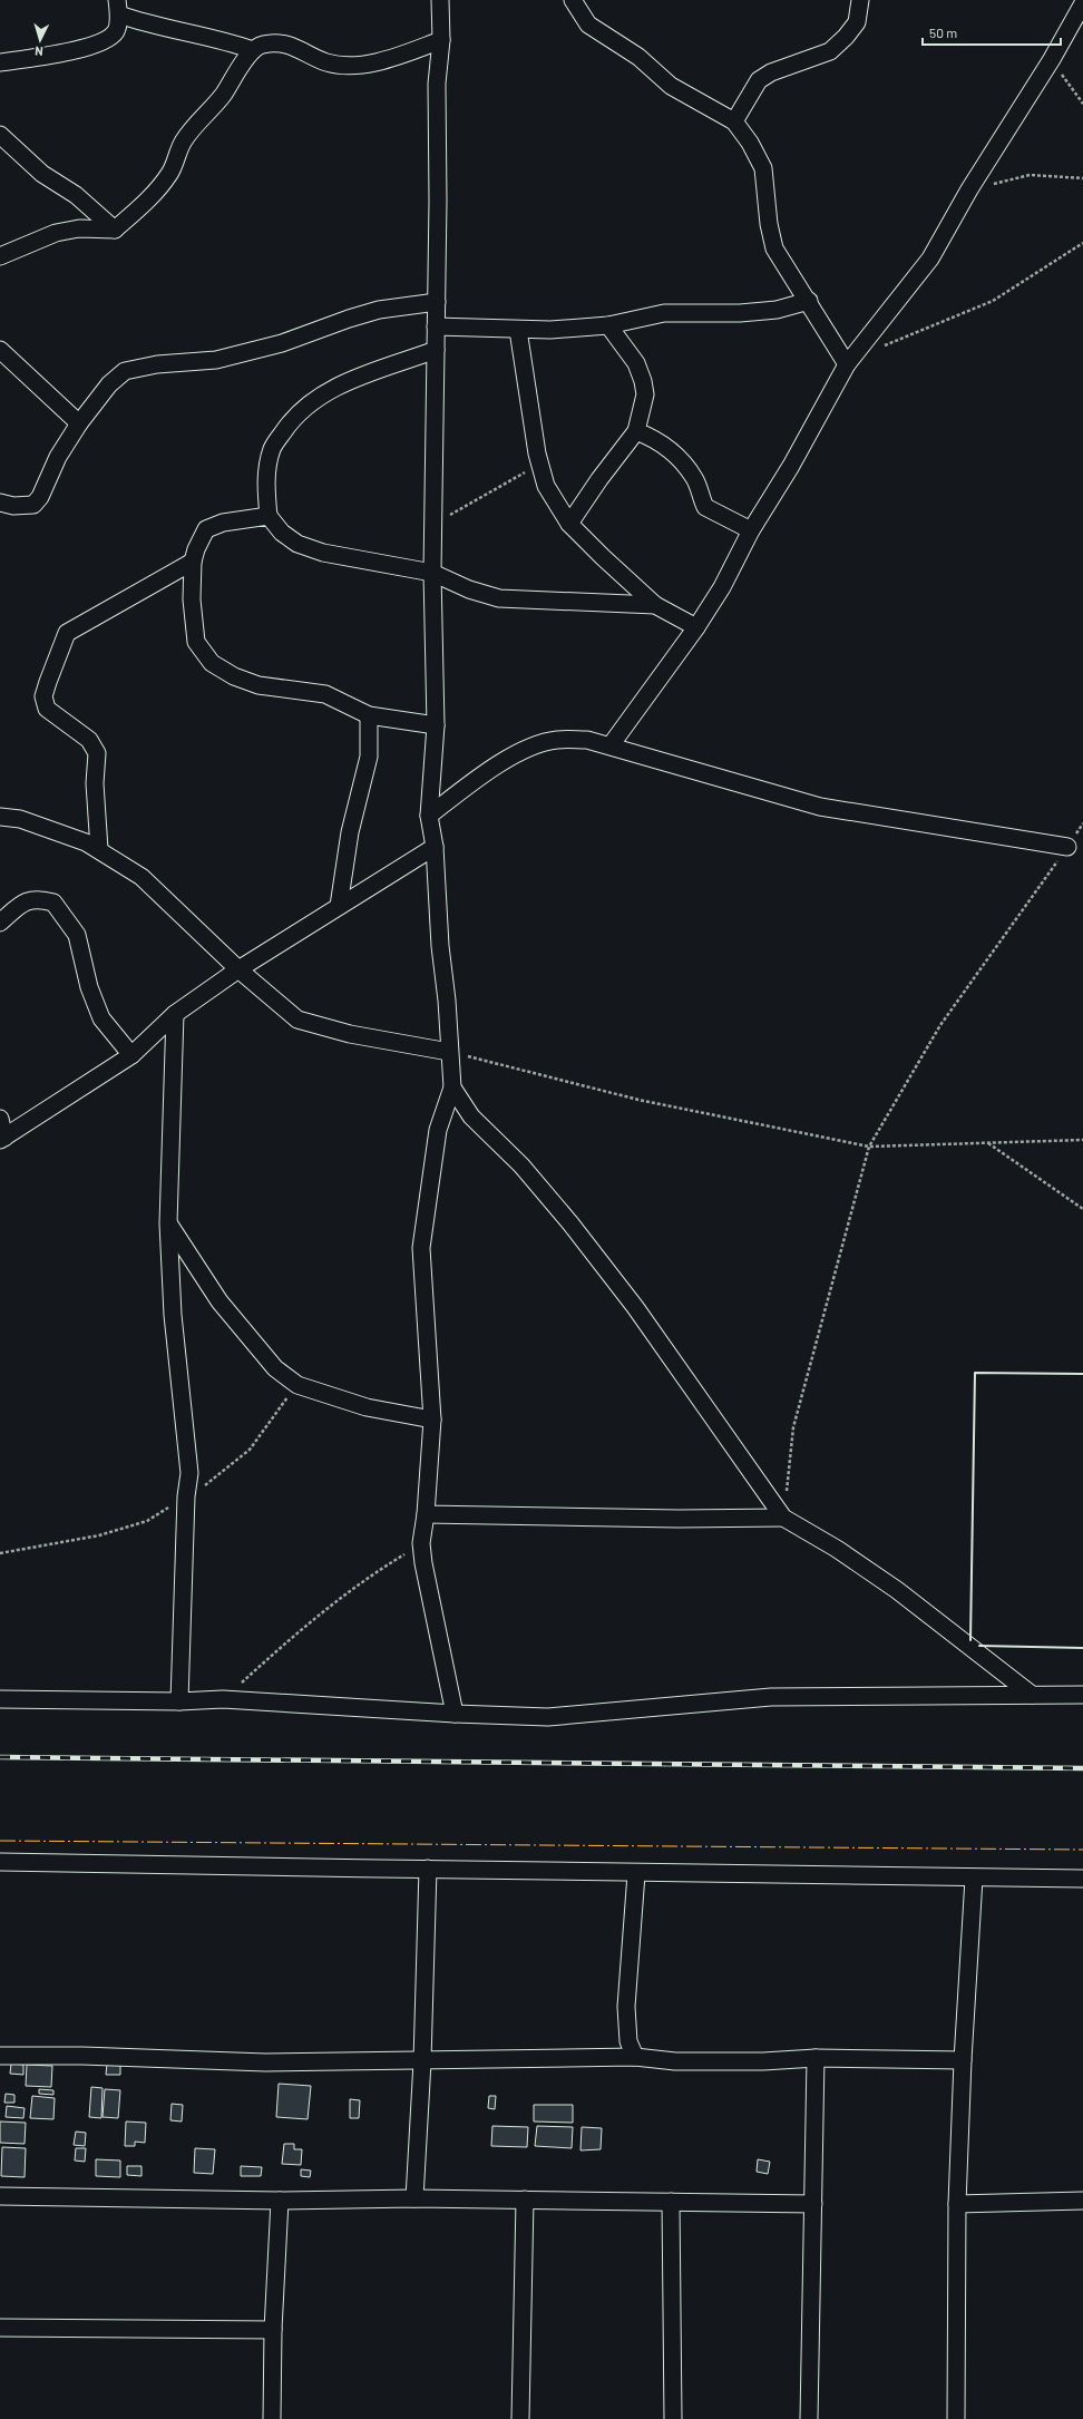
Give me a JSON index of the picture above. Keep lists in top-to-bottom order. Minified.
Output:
{"scale_bar":"50 m","north":"bottom"}
